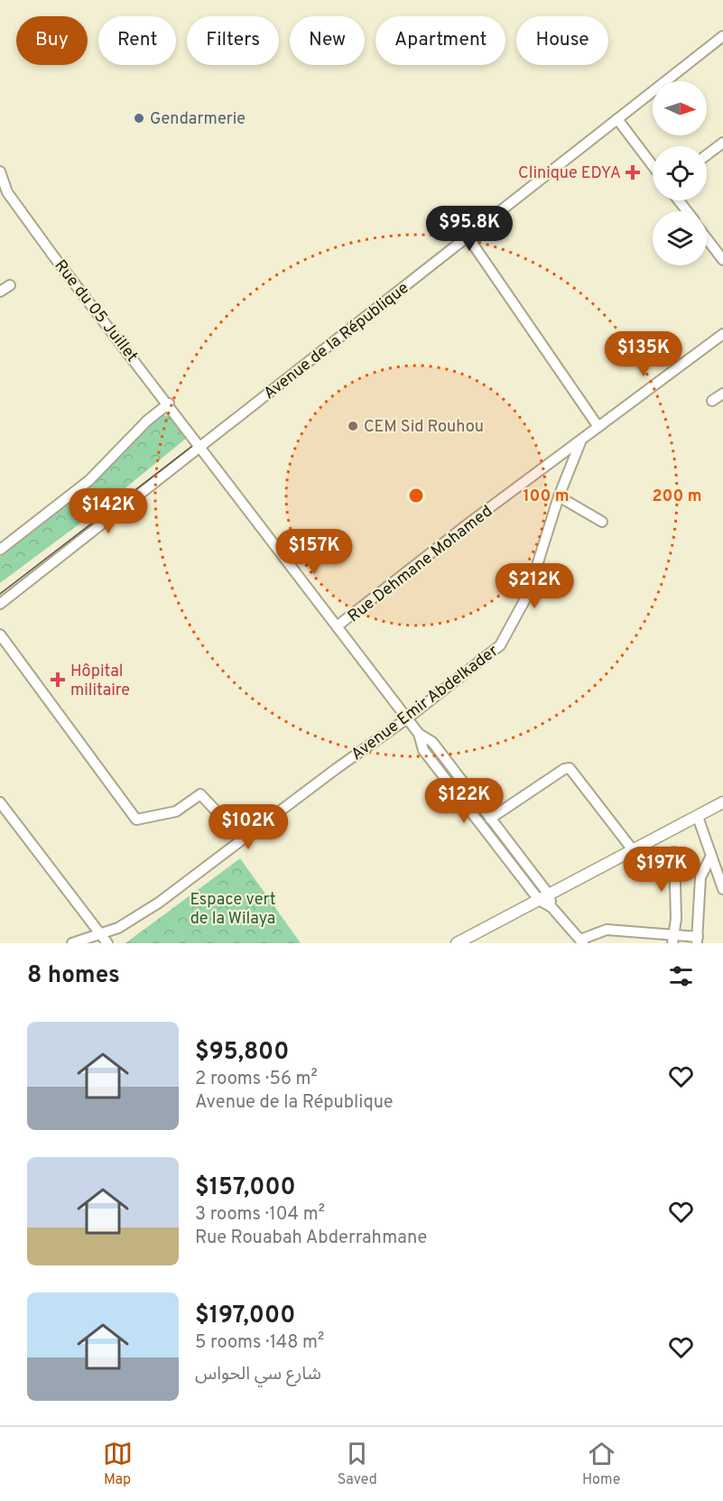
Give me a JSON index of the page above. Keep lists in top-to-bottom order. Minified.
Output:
{"streets":{"street":["Rue du 05 Juillet","Avenue de la République","Rue Dehmane Mohamed","Avenue Emir Abdelkader"]},"crossings":[["Rue du 05 Juillet","Avenue de la République"],["Rue du 05 Juillet","Rue Dehmane Mohamed"],["Rue du 05 Juillet","Avenue Emir Abdelkader"],["Rue Dehmane Mohamed","Avenue Emir Abdelkader"]],"parks":["Espace vert de la Wilaya"],"places":{"other":["Gendarmerie","CEM Sid Rouhou"],"health":["Clinique EDYA","Hôpital militaire"]},"north":"right","page":{"chip":["Buy","Rent","Filters","New","Apartment","House"],"price":["$95.8K","$135K","$142K","$157K","$212K","$122K","$102K","$197K"],"heading":"8 homes","list":[{"name":"$95,800","note":"2 rooms · 56 m² · Avenue de la République"},{"name":"$157,000","note":"3 rooms · 104 m² · Rue Rouabah Abderrahmane"},{"name":"$197,000","note":"5 rooms · 148 m² · شارع سي الحواس"}],"tabs":["Map","Saved","Home"]},"rings":["100 m","200 m"]}
